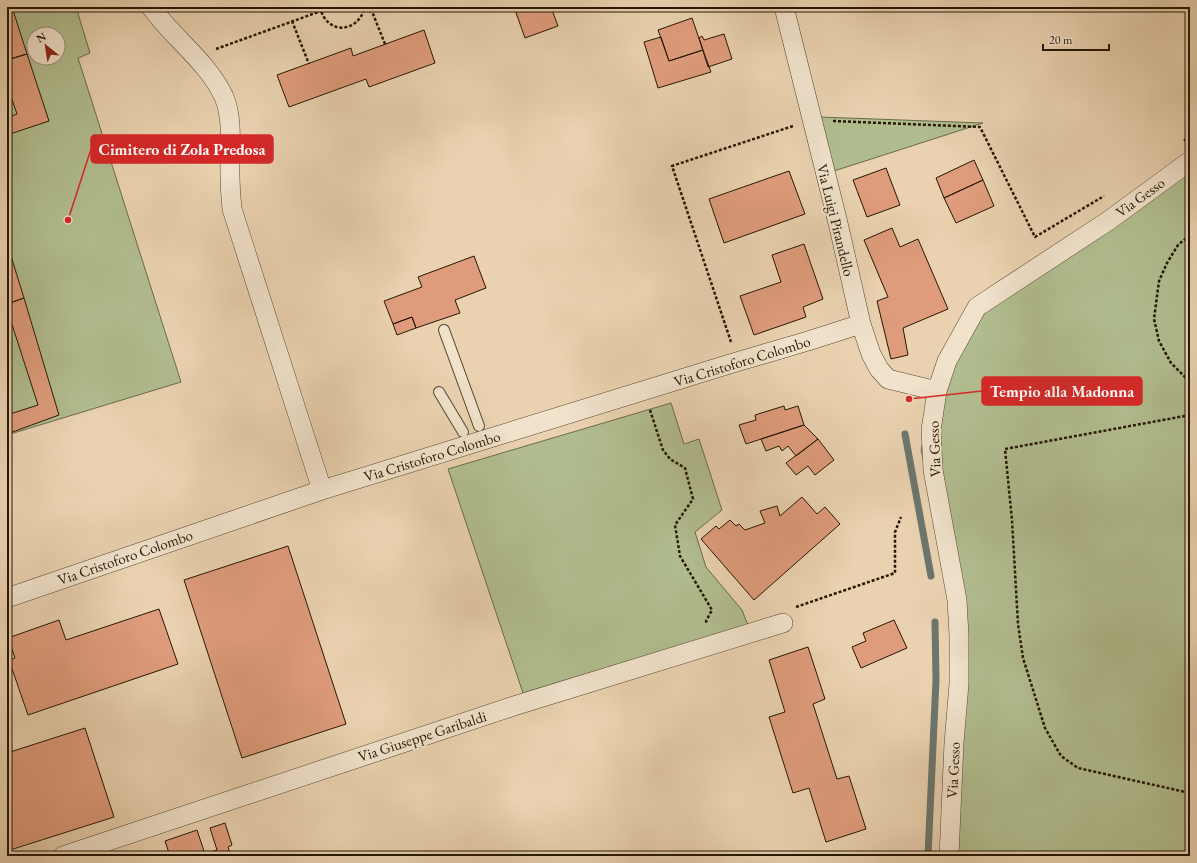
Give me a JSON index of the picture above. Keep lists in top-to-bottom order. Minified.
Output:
{"streets":{"street":["Via Gesso","Via Luigi Pirandello","Via Cristoforo Colombo","Via Giuseppe Garibaldi"]},"crossings":[["Via Gesso","Via Luigi Pirandello"],["Via Luigi Pirandello","Via Cristoforo Colombo"]],"places":["Cimitero di Zola Predosa","Tempio alla Madonna"],"scale_bar":"20 m","north":"top left"}
